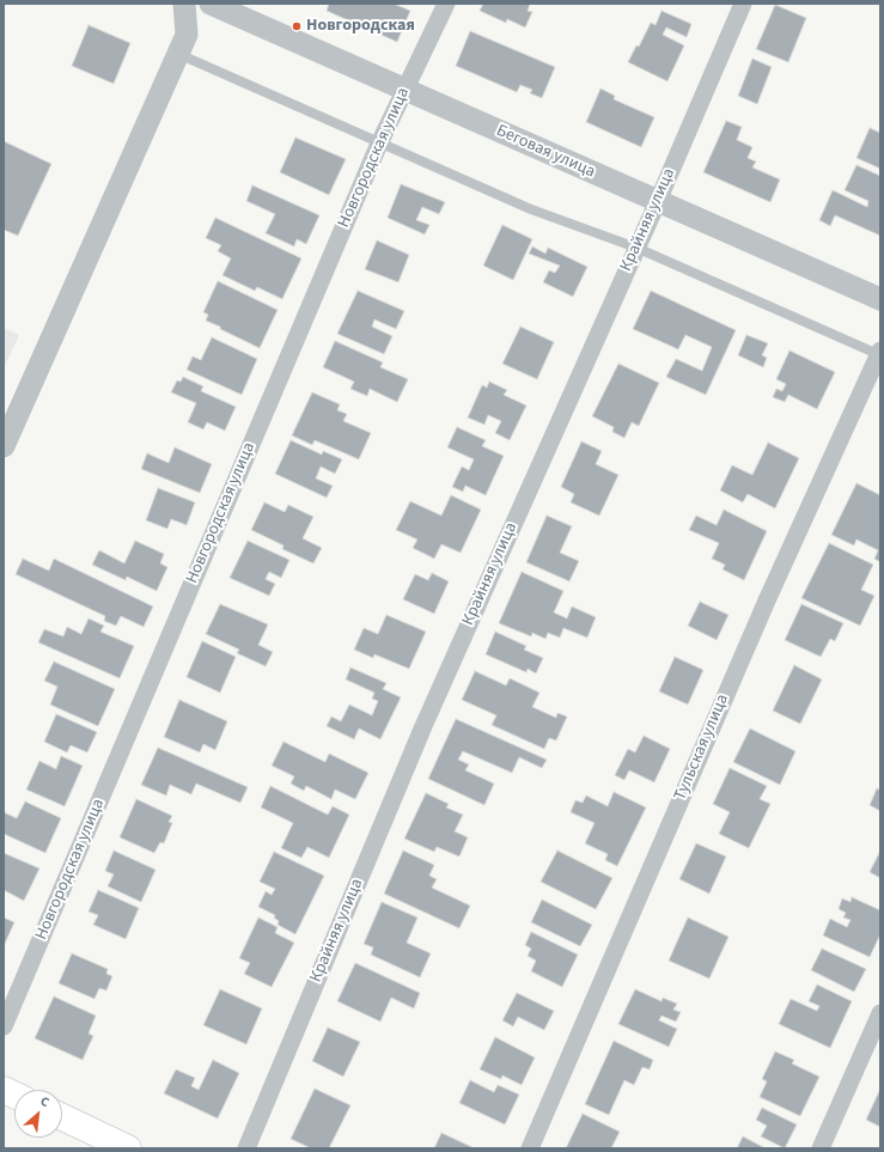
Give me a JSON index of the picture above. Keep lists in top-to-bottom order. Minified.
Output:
{"streets":{"street":["Беговая улица","Новгородская улица","Крайняя улица","Тульская улица"]},"crossings":[["Беговая улица","Новгородская улица"],["Беговая улица","Крайняя улица"]],"places":["Новгородская"],"north":"top right"}
